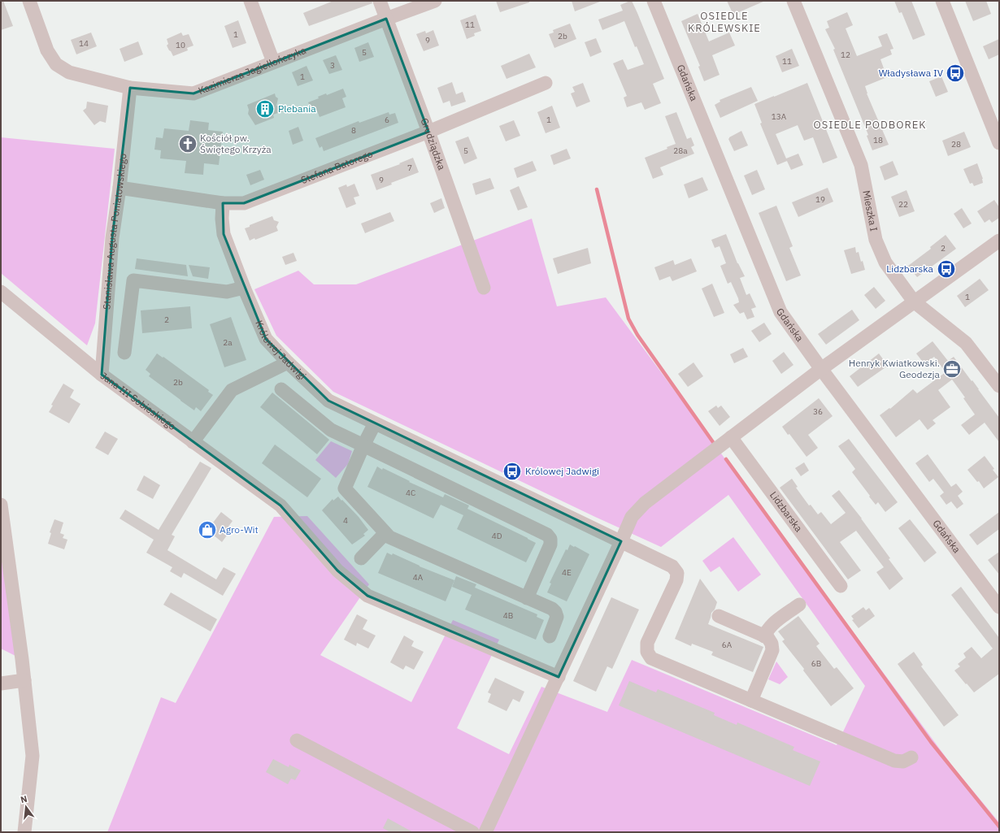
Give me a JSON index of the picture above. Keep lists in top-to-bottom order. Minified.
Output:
{"streets":{"street":["Kazimierza Jagiellończyka","Gdańska","Grudziądzka","Stefana Batorego","Mieszka I","Stanisława Augusta Poniatowskiego","Królowej Jadwigi","Jana III Sobieskiego","Lidzbarska"]},"crossings":[["Kazimierza Jagiellończyka","Grudziądzka"],["Kazimierza Jagiellończyka","Stanisława Augusta Poniatowskiego"],["Grudziądzka","Stefana Batorego"],["Stefana Batorego","Stanisława Augusta Poniatowskiego"],["Stefana Batorego","Królowej Jadwigi"],["Stanisława Augusta Poniatowskiego","Jana III Sobieskiego"]],"districts":["OSIEDLE KRÓLEWSKIE","OSIEDLE PODBOREK"],"places":{"bus stop":["Władysława IV","Lidzbarska","Królowej Jadwigi"],"building":["Plebania"],"church":["Kościół pw. Świętego Krzyża"],"office":["Henryk Kwiatkowski. Geodezja"],"shop":["Agro-Wit"]},"house_numbers":["11","1","2b","9","14","10","5","12","11","3","1","13A","6","1","8","18","28","5","28a","7","9","19","22","2","1","2","2a","2b","36","4C","4","4D","4E","4A","4B","6A","6B"],"north":"top"}
